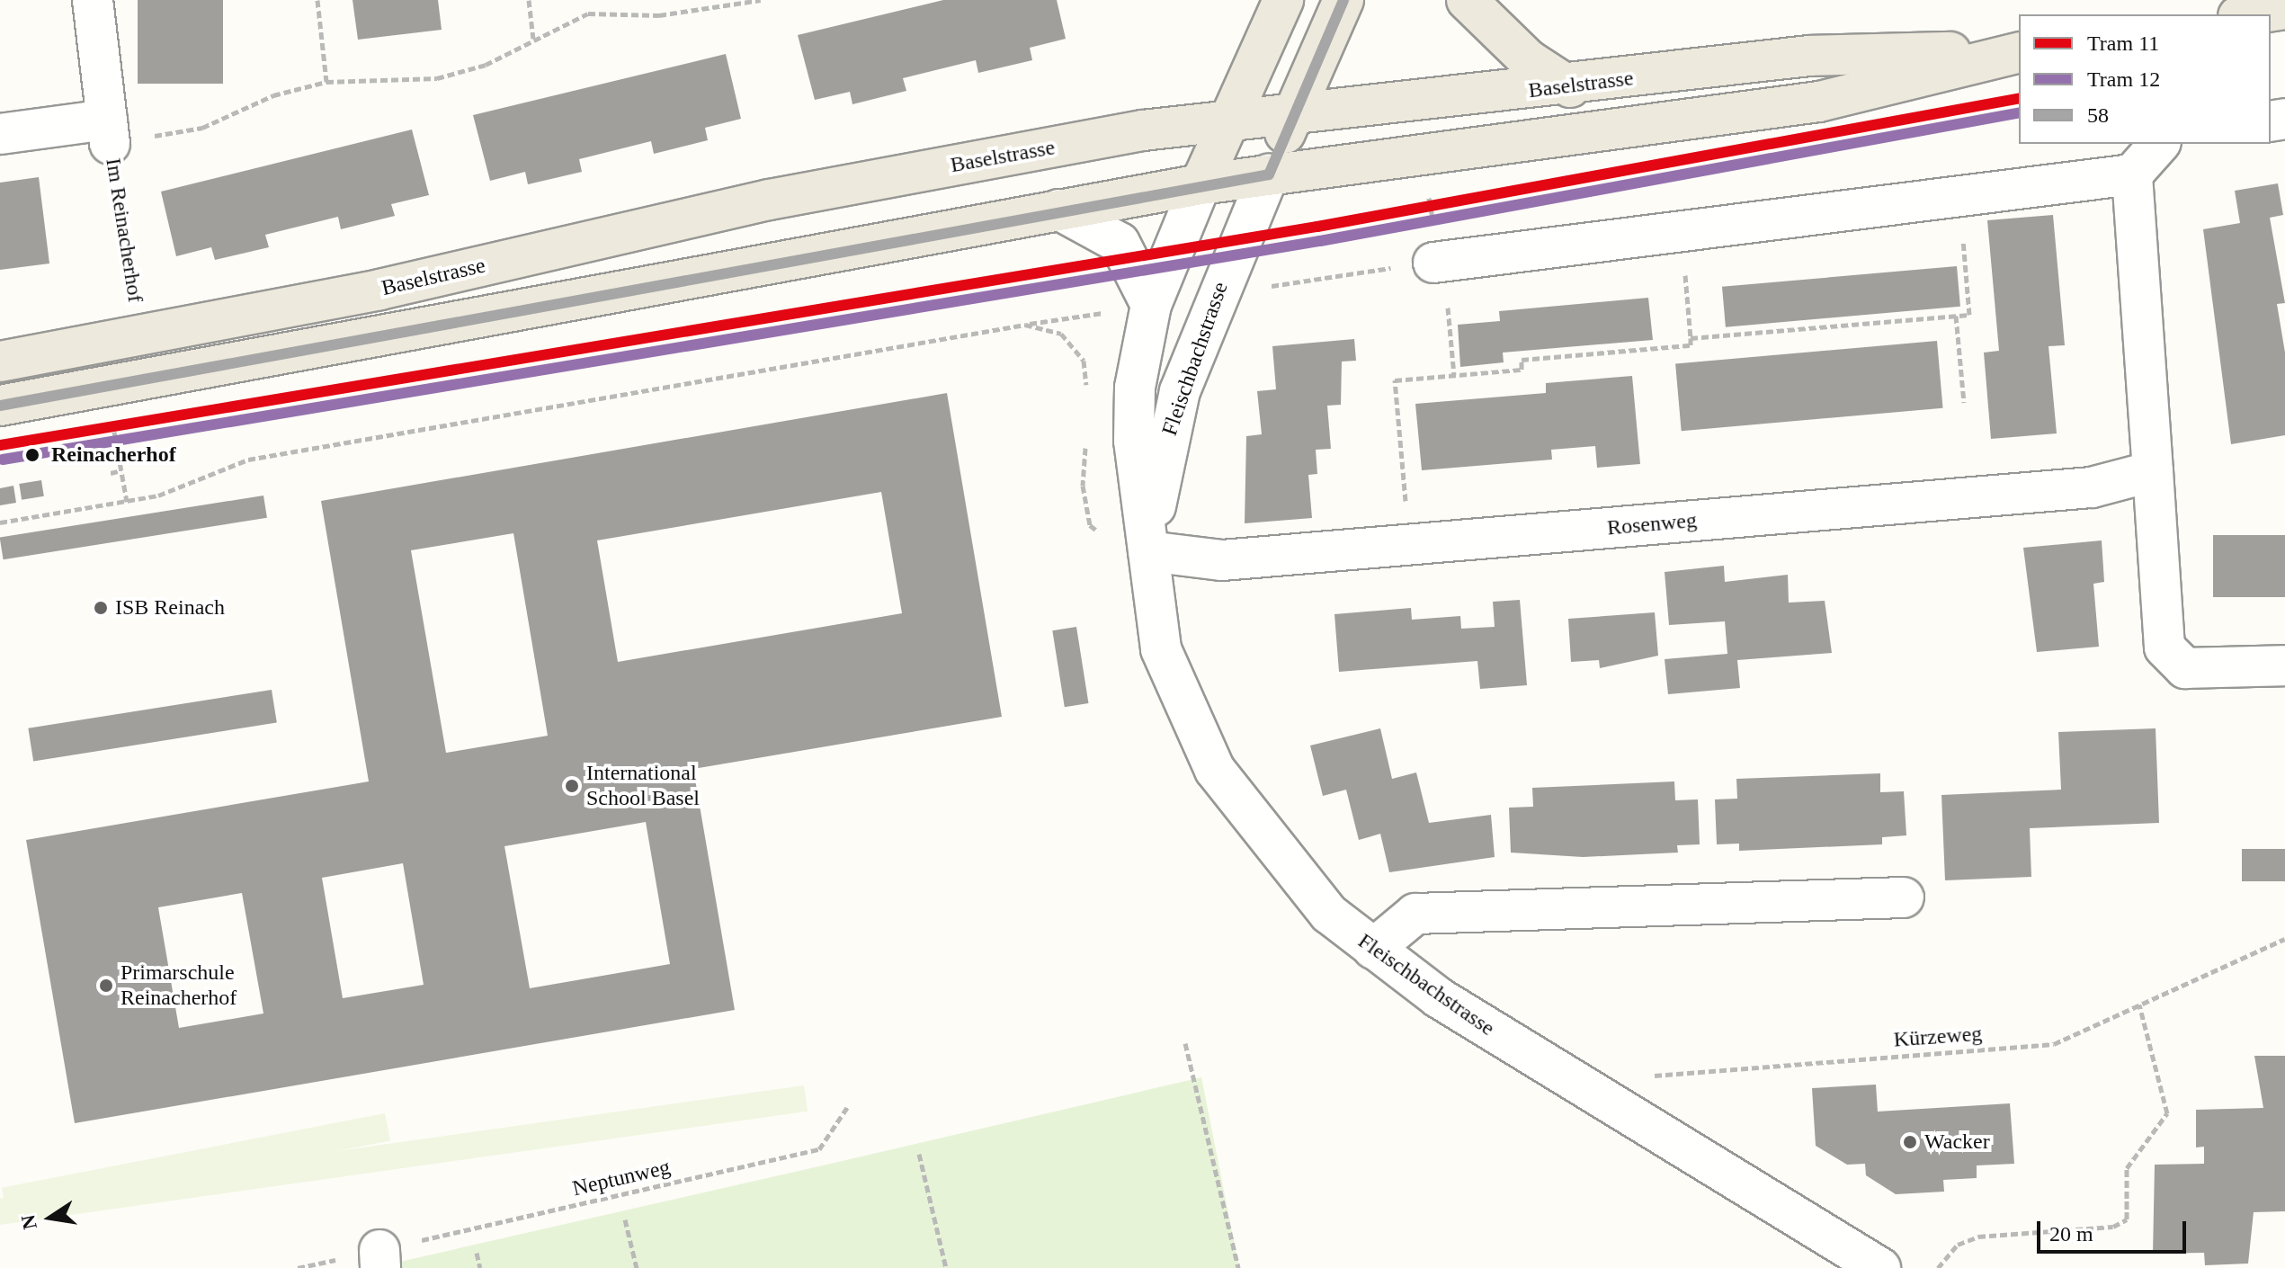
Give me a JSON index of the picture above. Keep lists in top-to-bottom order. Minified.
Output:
{"streets":{"main road":["Baselstrasse"],"street":["Fleischbachstrasse","Rosenweg"],"path":["Im Reinacherhof","Kürzeweg","Neptunweg"]},"crossings":[["Baselstrasse","Fleischbachstrasse"],["Fleischbachstrasse","Rosenweg"]],"places":["Reinacherhof","ISB Reinach","International School Basel","Primarschule Reinacherhof","Wacker"],"lines":["transit line 58","tram line 11","tram line 12"],"legend":["Tram 11","Tram 12","58"],"scale_bar":"20 m","north":"left"}
